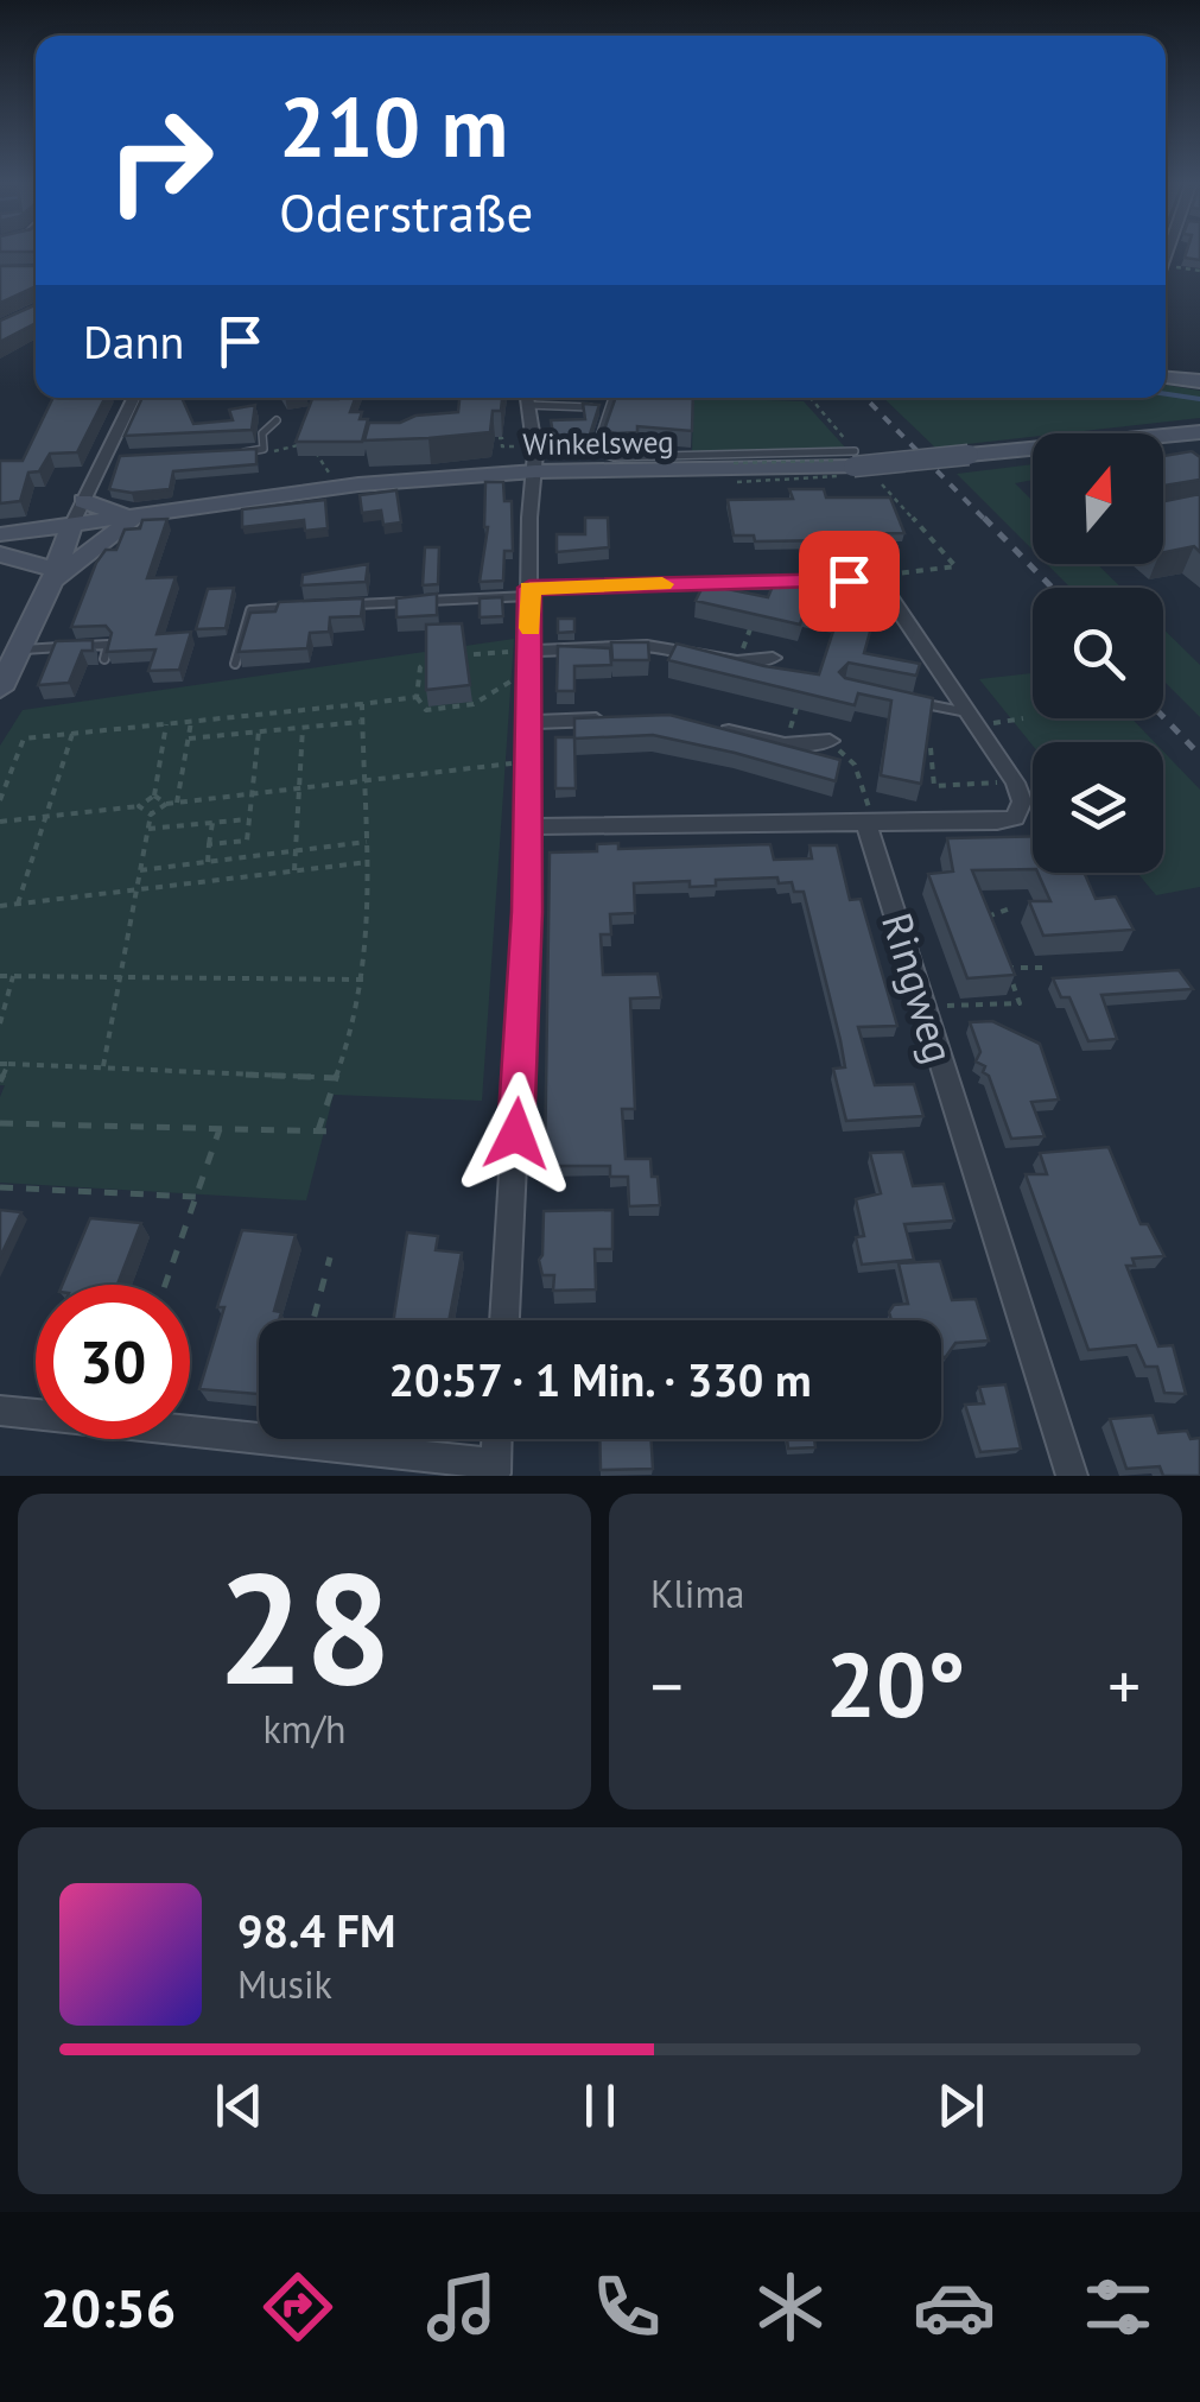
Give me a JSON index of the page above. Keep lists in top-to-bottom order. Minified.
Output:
{"streets":{"main road":["Winkelsweg"],"street":["Ringweg"]},"north":"top","page":{"turn":["210 m","Oderstraße"],"then":"Dann","limit":"30","trip":"20:57 · 1 Min. · 330 m","tile":[["28","km/h"],"Klima"],"heat":["−","20°","+"],"song":["98.4 FM","Musik"],"tabs":"20:56"}}
